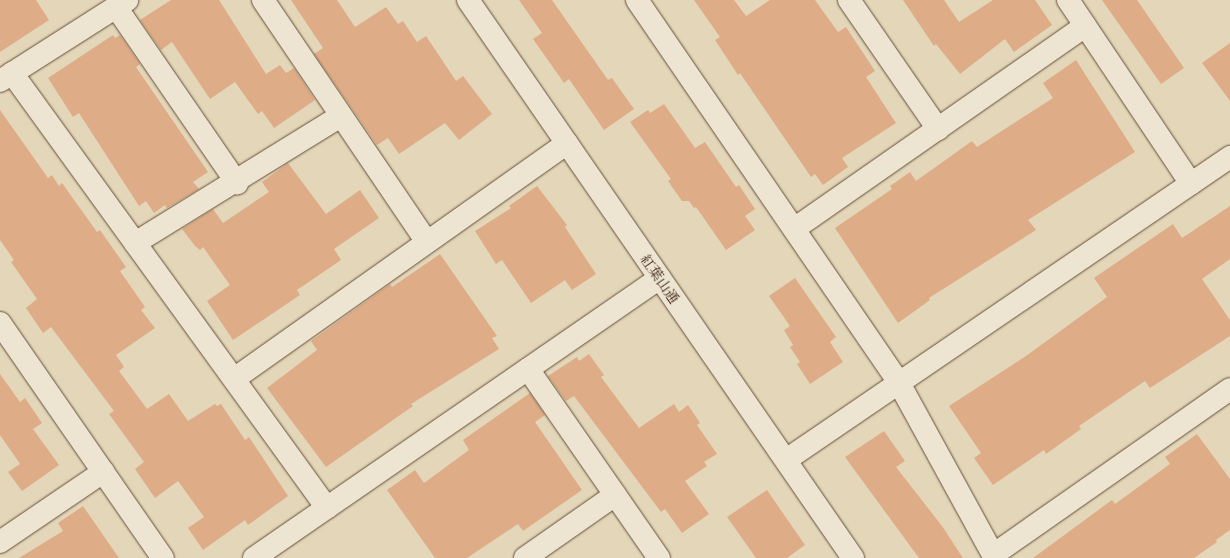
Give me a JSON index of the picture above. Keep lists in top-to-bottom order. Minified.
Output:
{"streets":{"street":["紅葉山通"]}}
